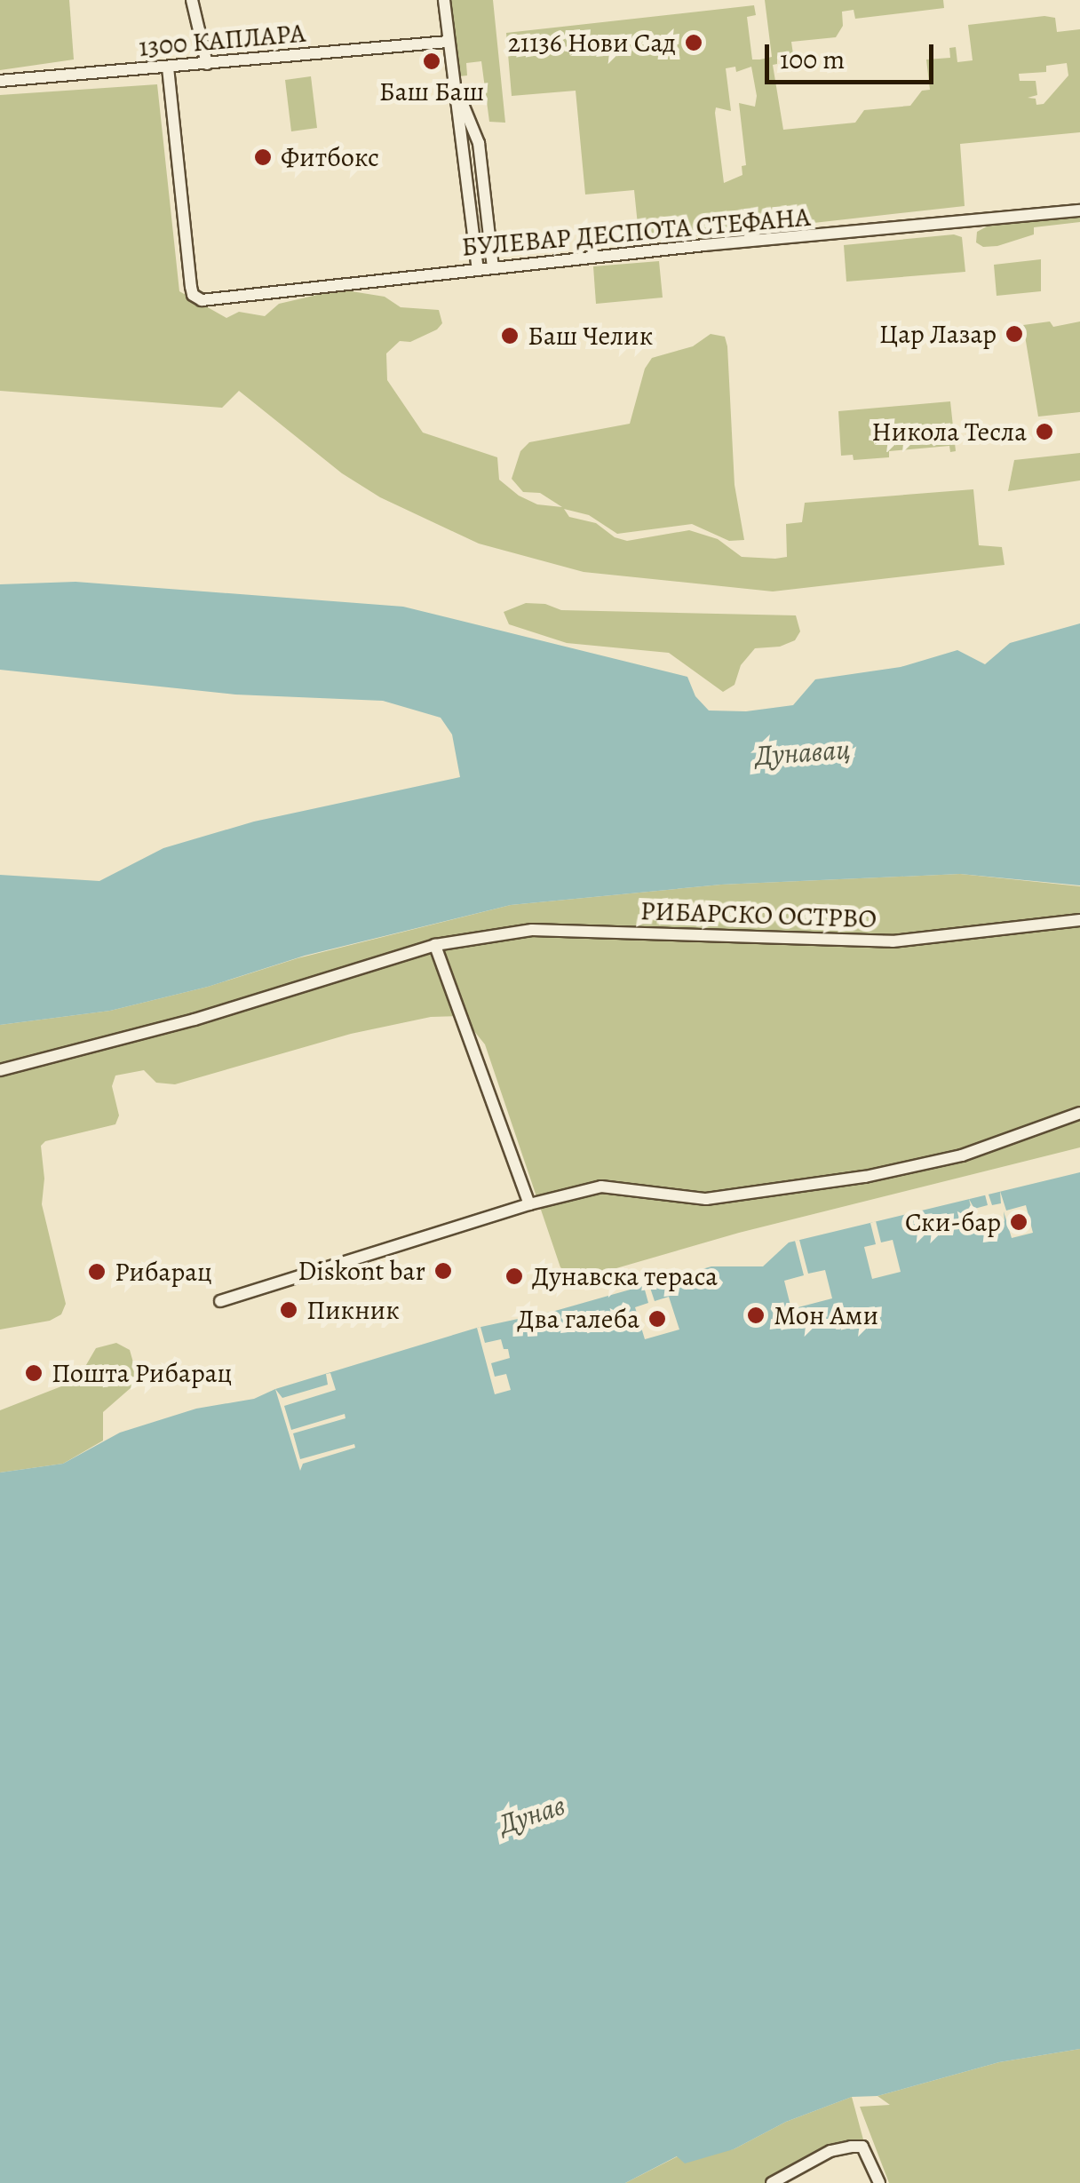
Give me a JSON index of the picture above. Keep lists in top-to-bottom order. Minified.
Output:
{"streets":{"street":["1300 КАПЛАРА","БУЛЕВАР ДЕСПОТА СТЕФАНА","РИБАРСКО ОСТРВО"]},"crossings":[["1300 КАПЛАРА","БУЛЕВАР ДЕСПОТА СТЕФАНА"]],"water":["Дунавац","Дунав"],"places":["21136 Нови Сад","Баш Баш","Фитбокс","Цар Лазар","Баш Челик","Никола Тесла","Ски-бар","Diskont bar","Рибарац","Дунавска тераса","Пикник","Мон Ами","Два галеба","Пошта Рибарац"],"scale_bar":"100 m"}
